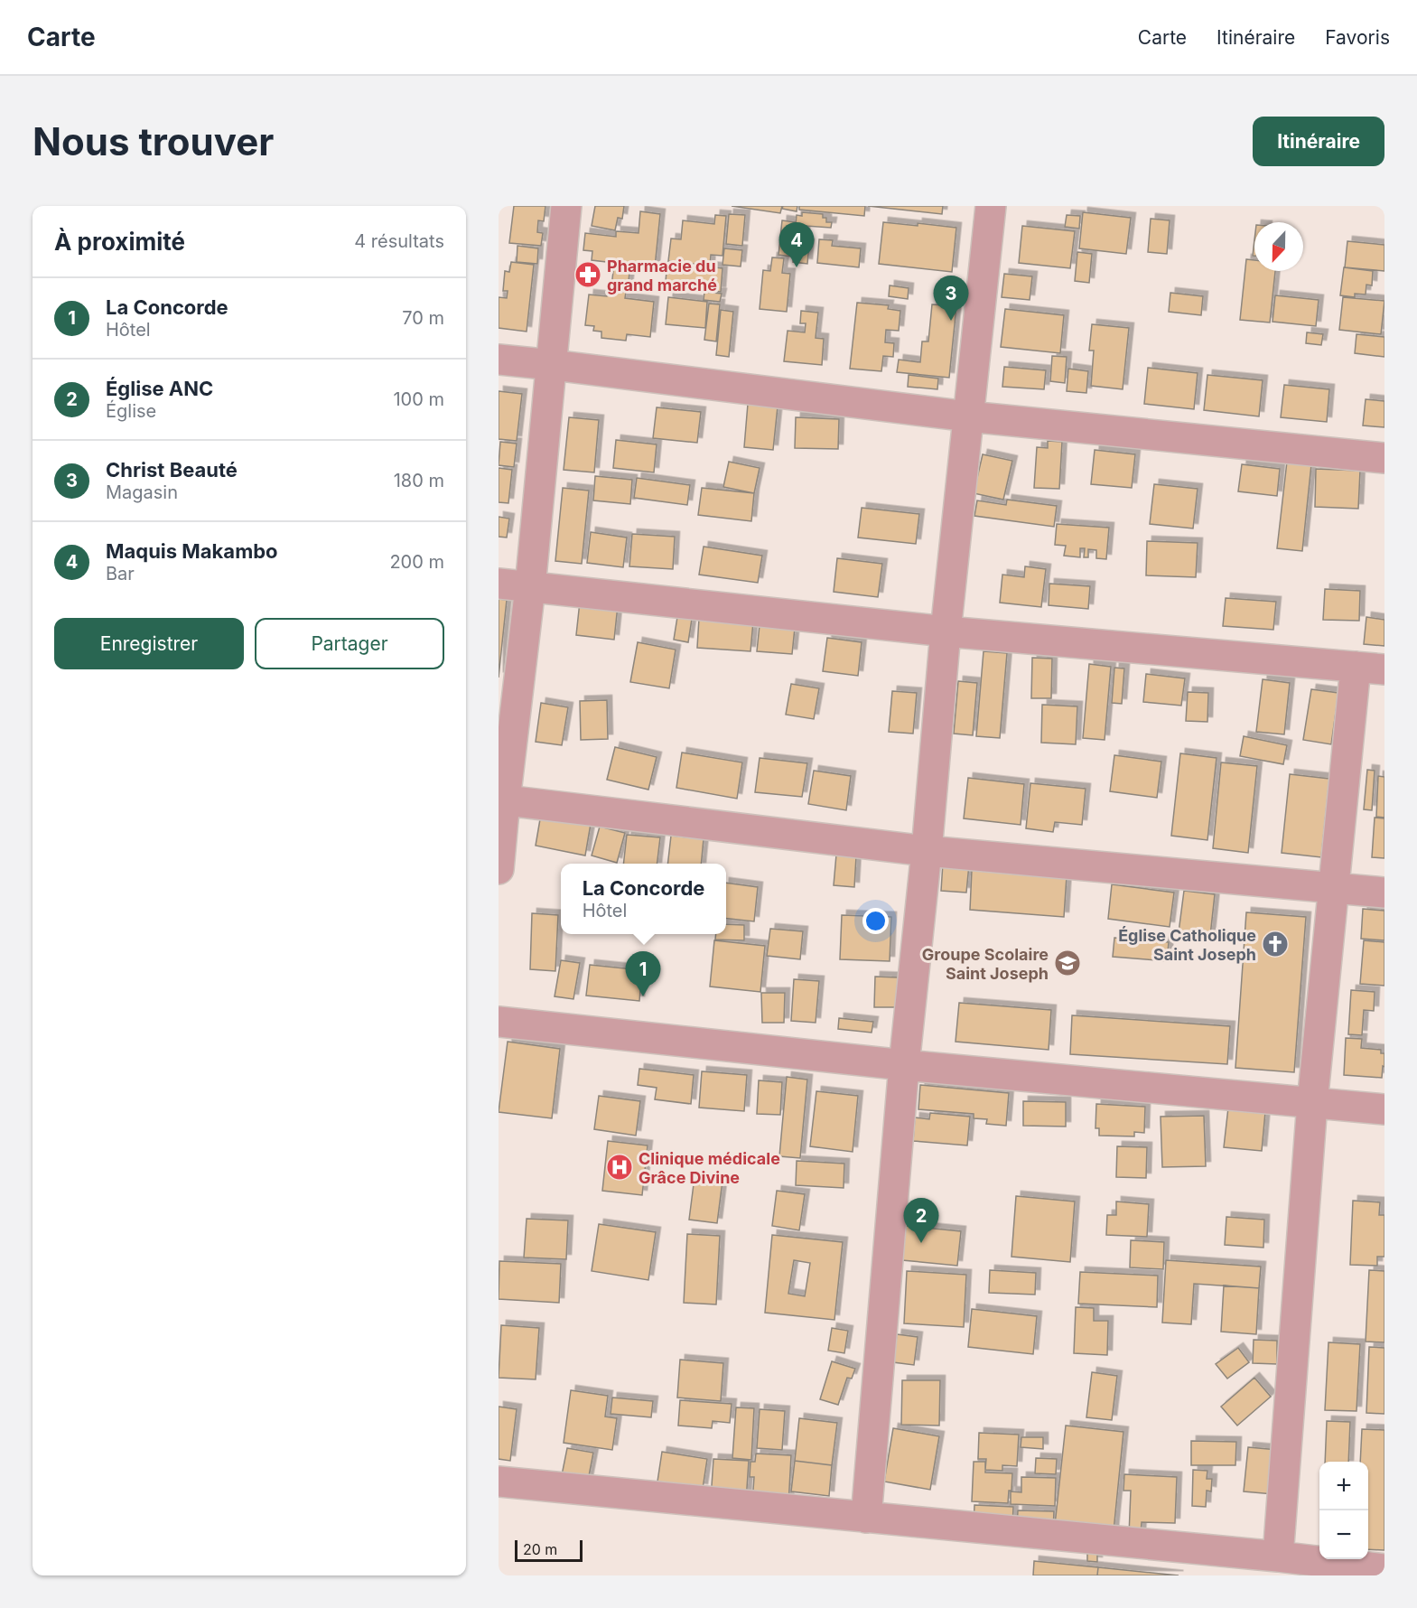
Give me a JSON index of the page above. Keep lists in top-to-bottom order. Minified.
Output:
{"places":{"pharmacy":["Pharmacie du grand marché"],"church":["Église Catholique Saint Joseph"],"school or university":["Groupe Scolaire Saint Joseph"],"hospital":["Clinique médicale Grâce Divine"]},"scale_bar":"20 m","north":"bottom","page":{"header":"Carte","nav":["Carte","Itinéraire","Favoris"],"buttons":["Itinéraire",["Enregistrer","Partager"]],"title":"Nous trouver","heading":["À proximité","4 résultats"],"pins":["4","3","1","2"],"list":[{"mark":"1","name":"La Concorde","note":"Hôtel","value":"70 m"},{"mark":"2","name":"Église ANC","note":"Église","value":"100 m"},{"mark":"3","name":"Christ Beauté","note":"Magasin","value":"180 m"},{"mark":"4","name":"Maquis Makambo","note":"Bar","value":"200 m"}],"popup":["La Concorde","Hôtel"],"map_buttons":["+","−"],"scale":"20 m"}}
